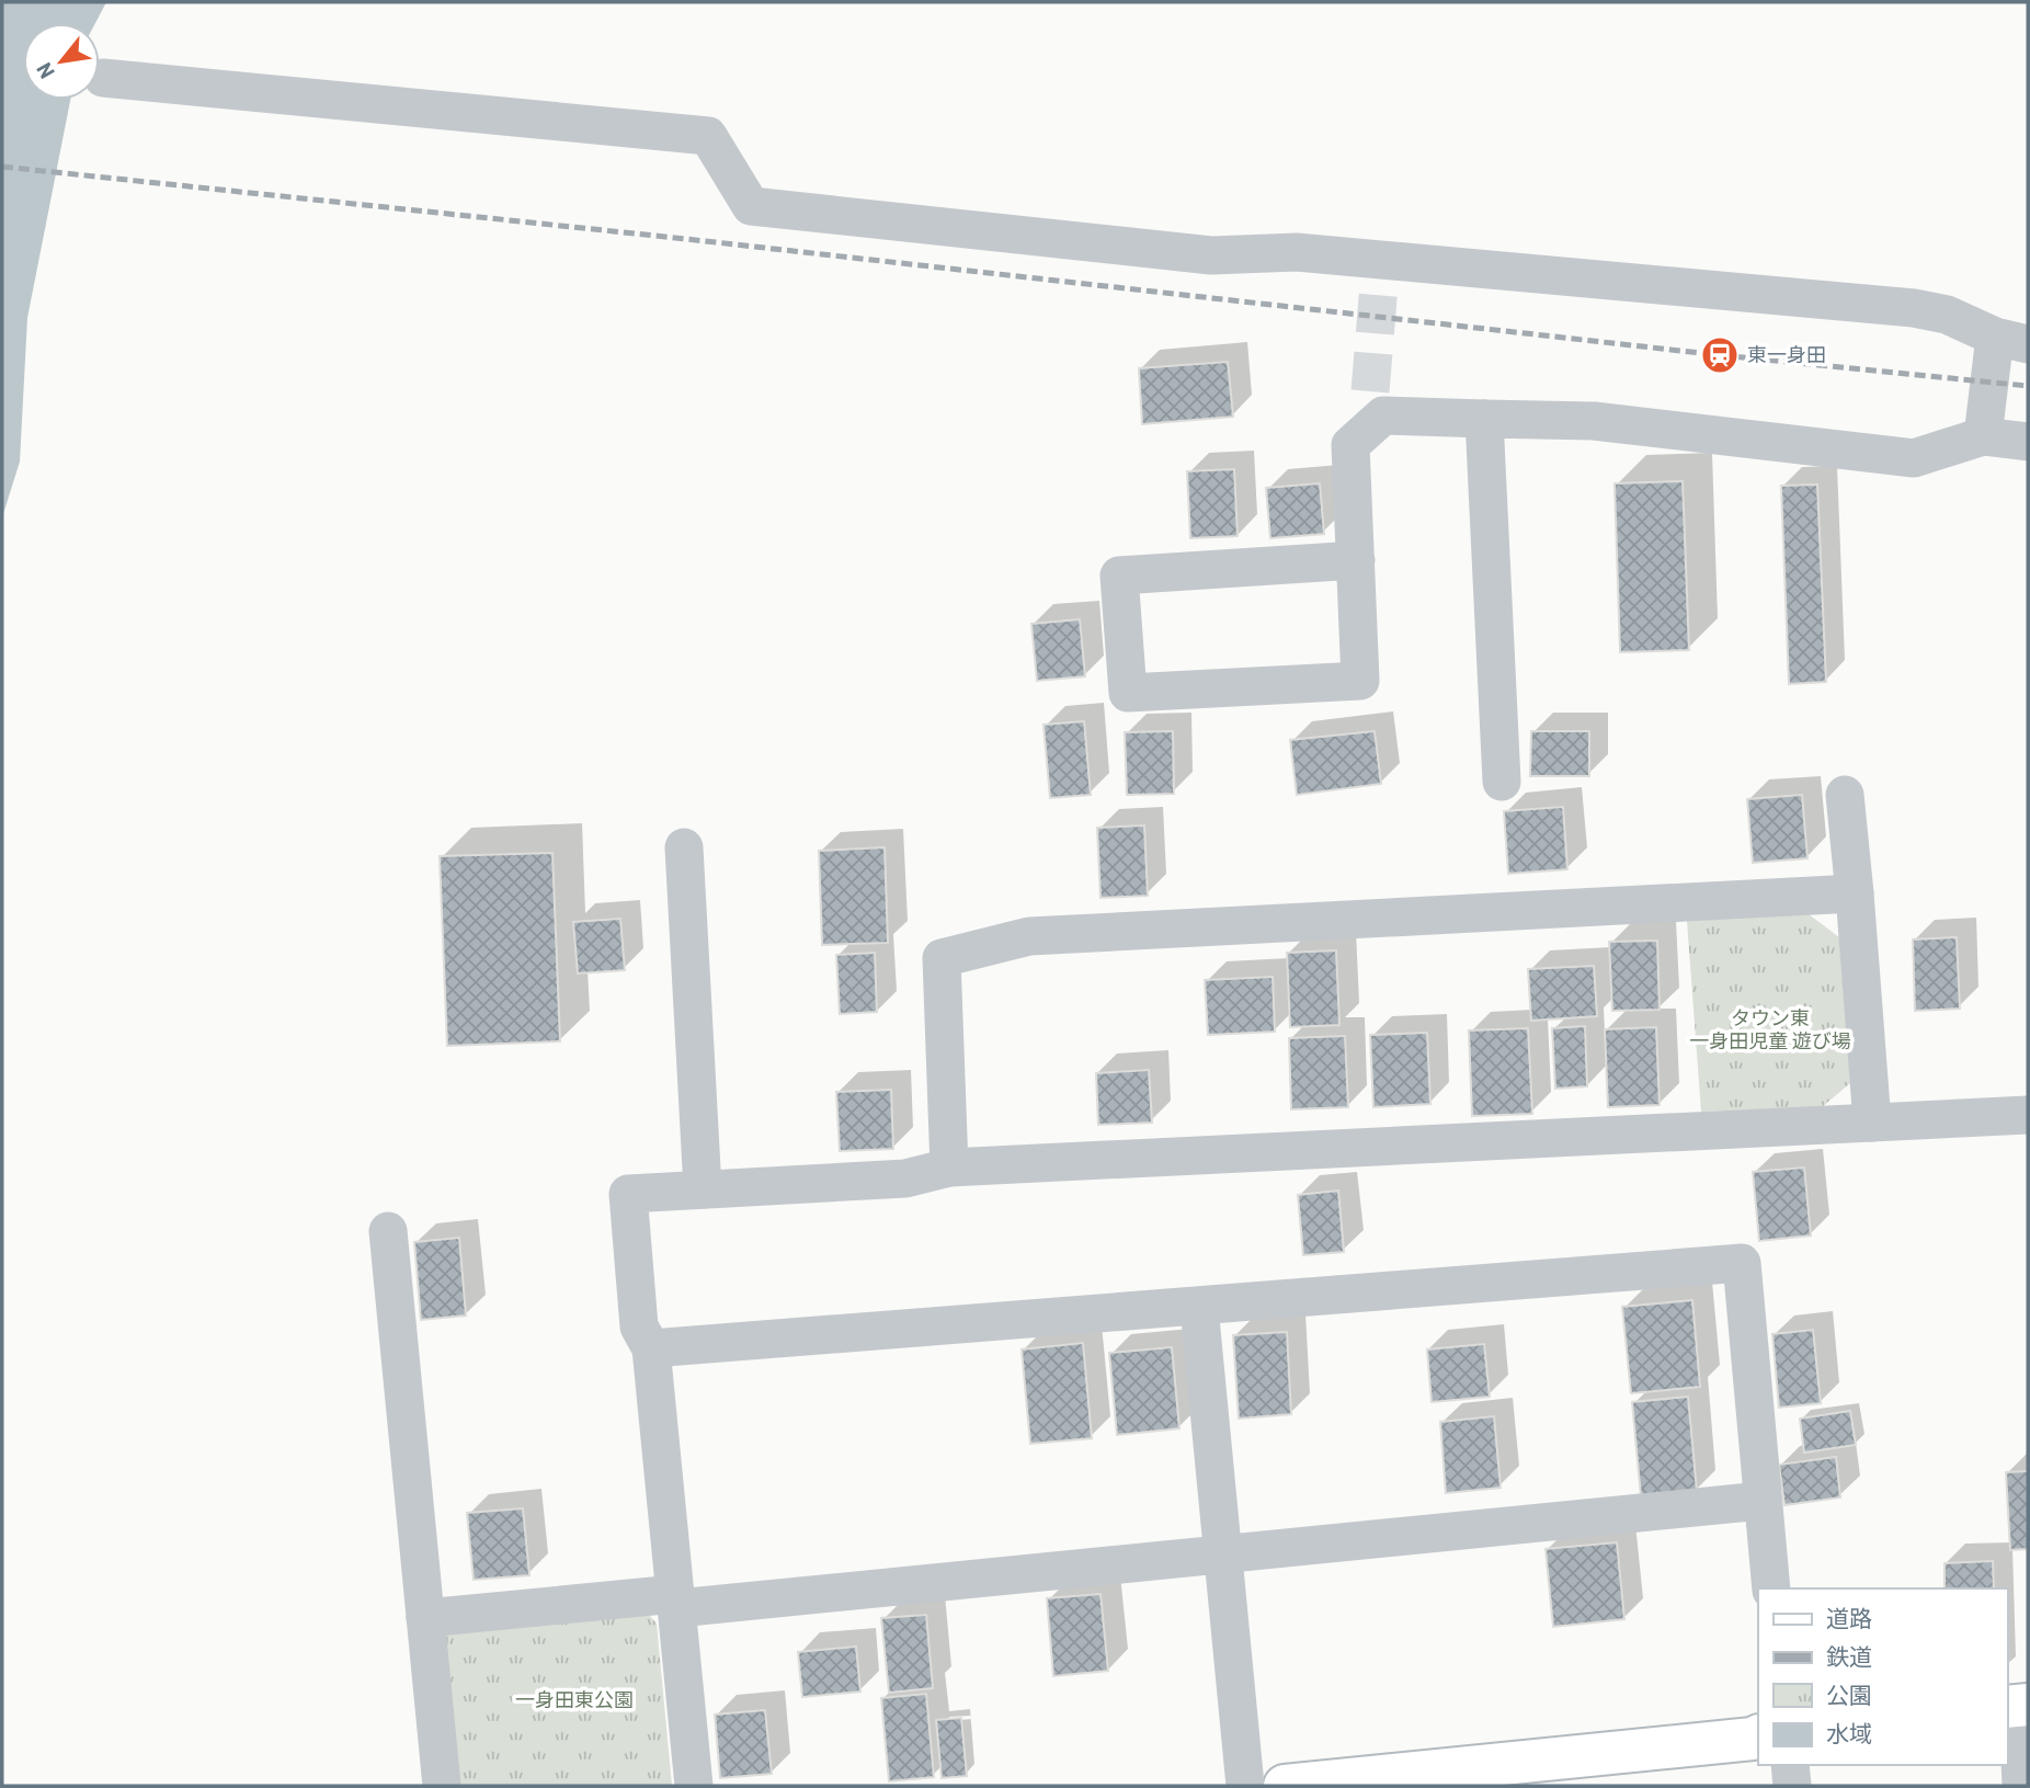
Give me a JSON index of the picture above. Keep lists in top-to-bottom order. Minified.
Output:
{"parks":["タウン東 一身田児童 遊び場","一身田東公園"],"places":{"station":["東一身田"]},"legend":["道路","鉄道","公園","水域"],"north":"bottom left"}
